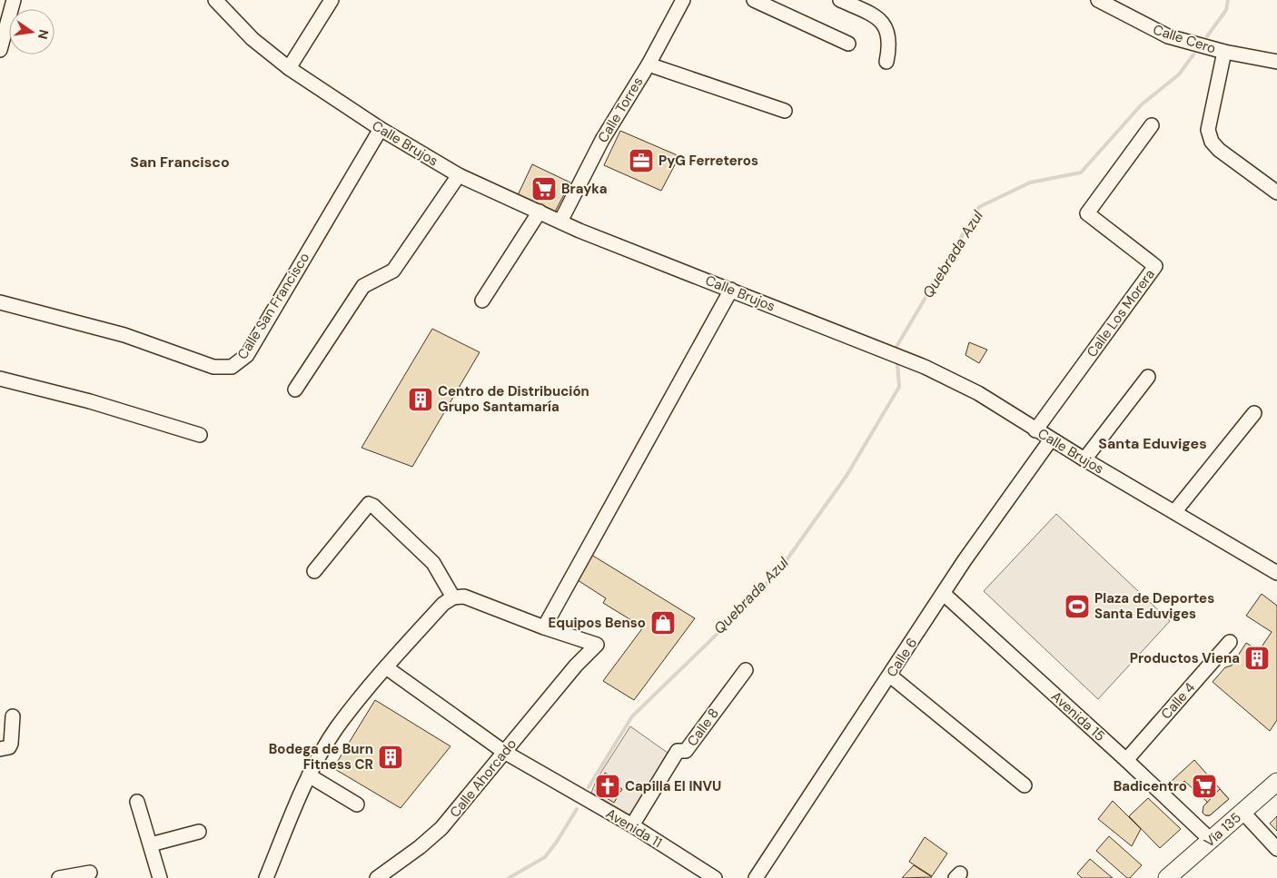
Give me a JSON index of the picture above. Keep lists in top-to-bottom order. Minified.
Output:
{"streets":{"main road":["Vía 135"],"street":["Calle Cero","Calle Torres","Calle Brujos","Calle San Francisco","Calle Los Morera","Calle 6","Calle 4","Avenida 15","Calle 8","Calle Ahorcado","Avenida 11"]},"crossings":[["Calle Torres","Calle Brujos"],["Calle Brujos","Calle San Francisco"],["Calle Brujos","Calle Los Morera"],["Calle Brujos","Calle 6"],["Calle 6","Avenida 15"],["Calle 4","Avenida 15"],["Avenida 15","Vía 135"],["Calle 8","Avenida 11"],["Calle Ahorcado","Avenida 11"]],"districts":["San Francisco","Santa Eduviges"],"water":["Quebrada Azul"],"places":{"office":["PyG Ferreteros"],"supermarket":["Brayka","Badicentro"],"building":["Centro de Distribución Grupo Santamaría","Productos Viena","Bodega de Burn Fitness CR"],"sports":["Plaza de Deportes Santa Eduviges"],"shop":["Equipos Benso"],"church":["Capilla El INVU"]},"north":"right"}
